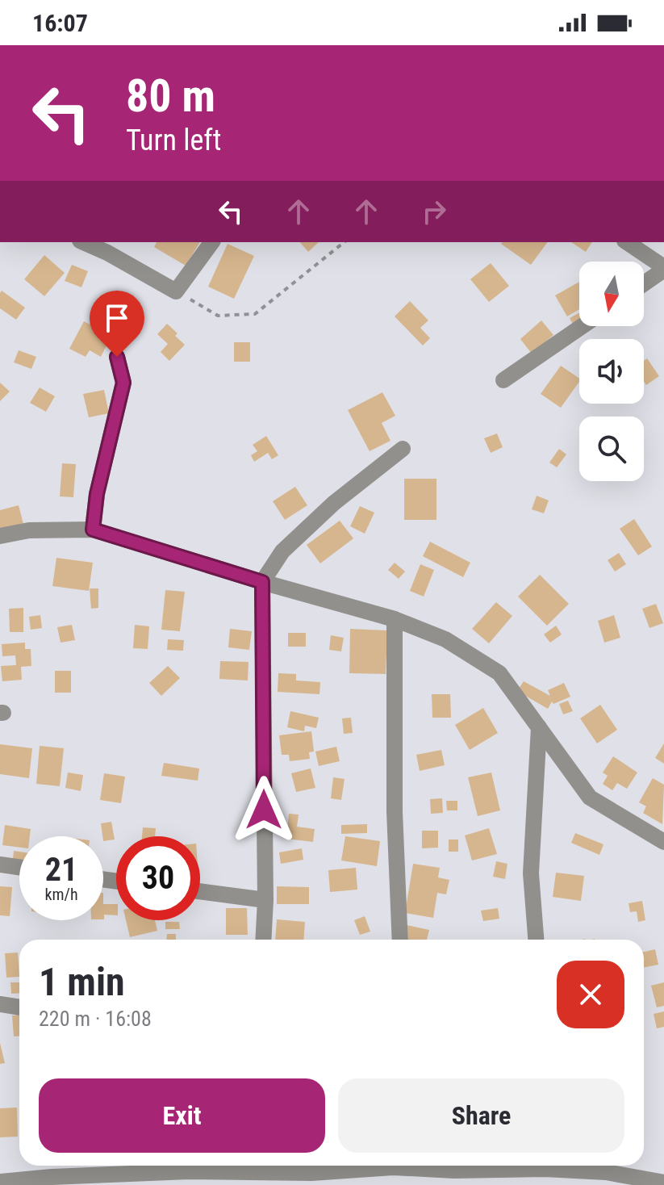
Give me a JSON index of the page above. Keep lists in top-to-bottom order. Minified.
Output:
{"north":"bottom","page":{"status":"16:07","turn":["80 m","Turn left"],"speed":"21 km/h","limit":"30","heading":["1 min","220 m · 16:08"],"buttons":["Exit","Share"]}}
